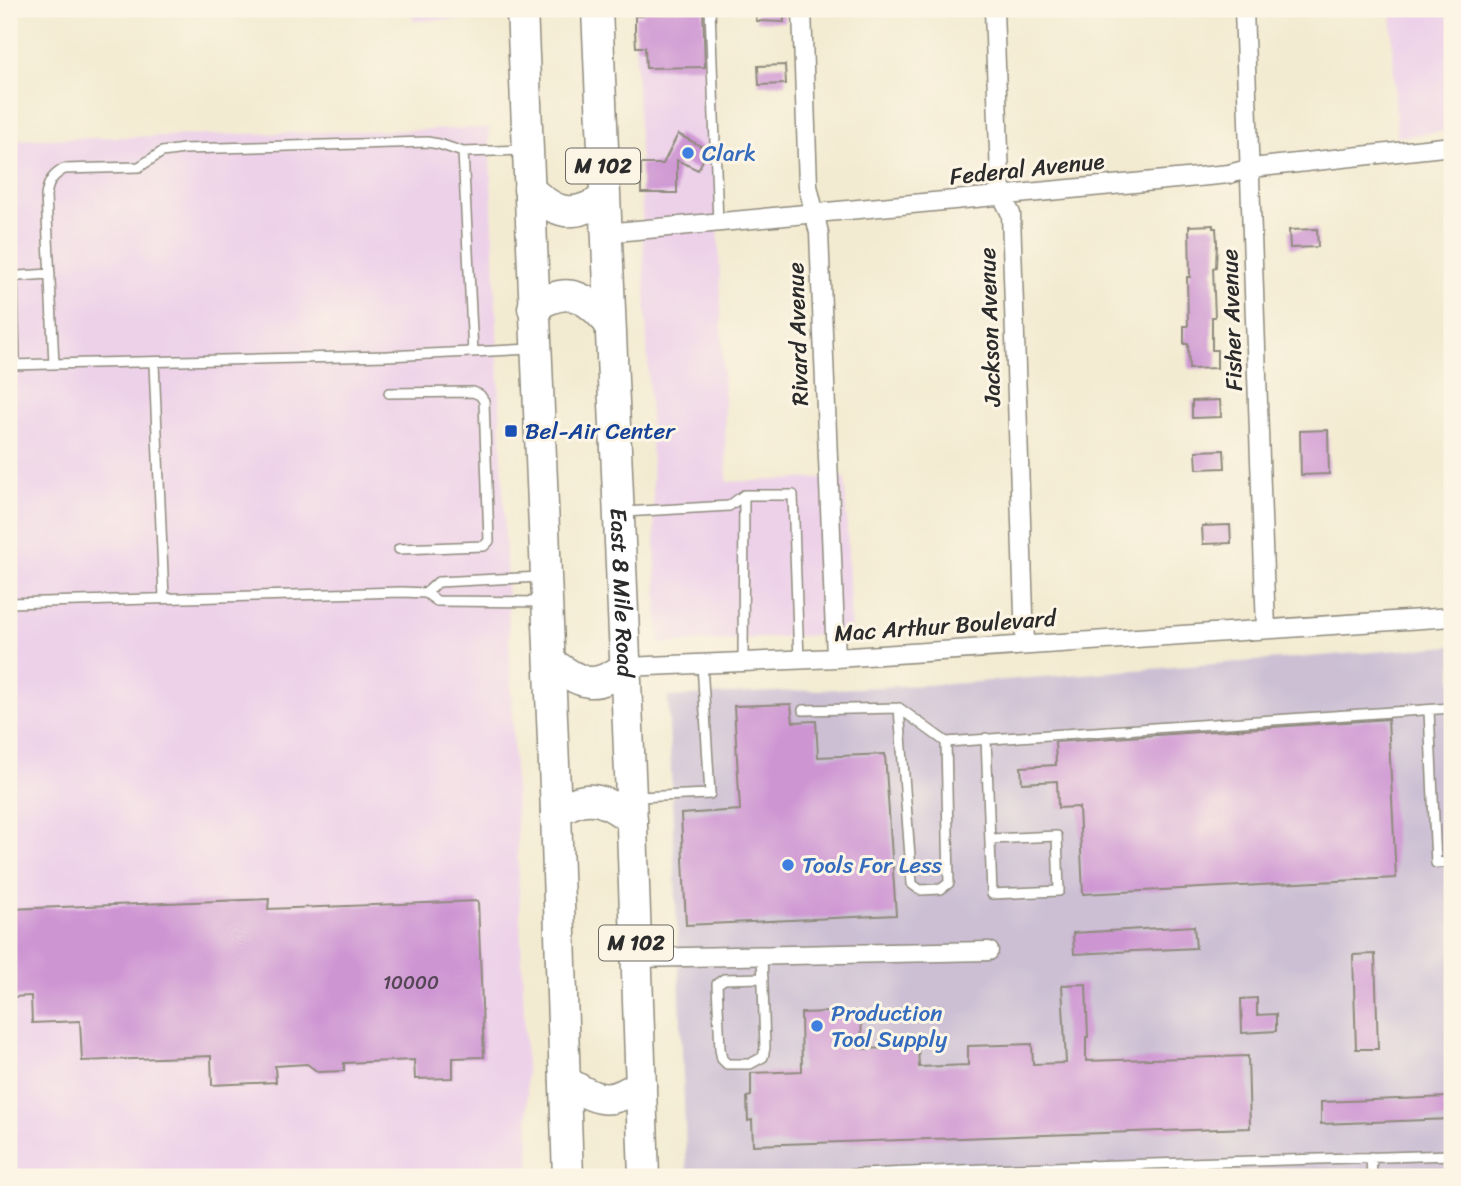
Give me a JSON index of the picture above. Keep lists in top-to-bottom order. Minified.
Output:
{"streets":{"highway":["M 102","East 8 Mile Road"],"street":["Federal Avenue","Fisher Avenue","Jackson Avenue","Rivard Avenue","Mac Arthur Boulevard"]},"crossings":[["Federal Avenue","Fisher Avenue"],["Federal Avenue","Jackson Avenue"],["Federal Avenue","Rivard Avenue"],["Federal Avenue","East 8 Mile Road"],["Fisher Avenue","Mac Arthur Boulevard"],["Jackson Avenue","Mac Arthur Boulevard"],["Rivard Avenue","Mac Arthur Boulevard"],["East 8 Mile Road","Mac Arthur Boulevard"]],"places":{"other":["Clark","Tools For Less","Production Tool Supply"],"transit":["Bel-Air Center"]},"house_numbers":["10000"]}
